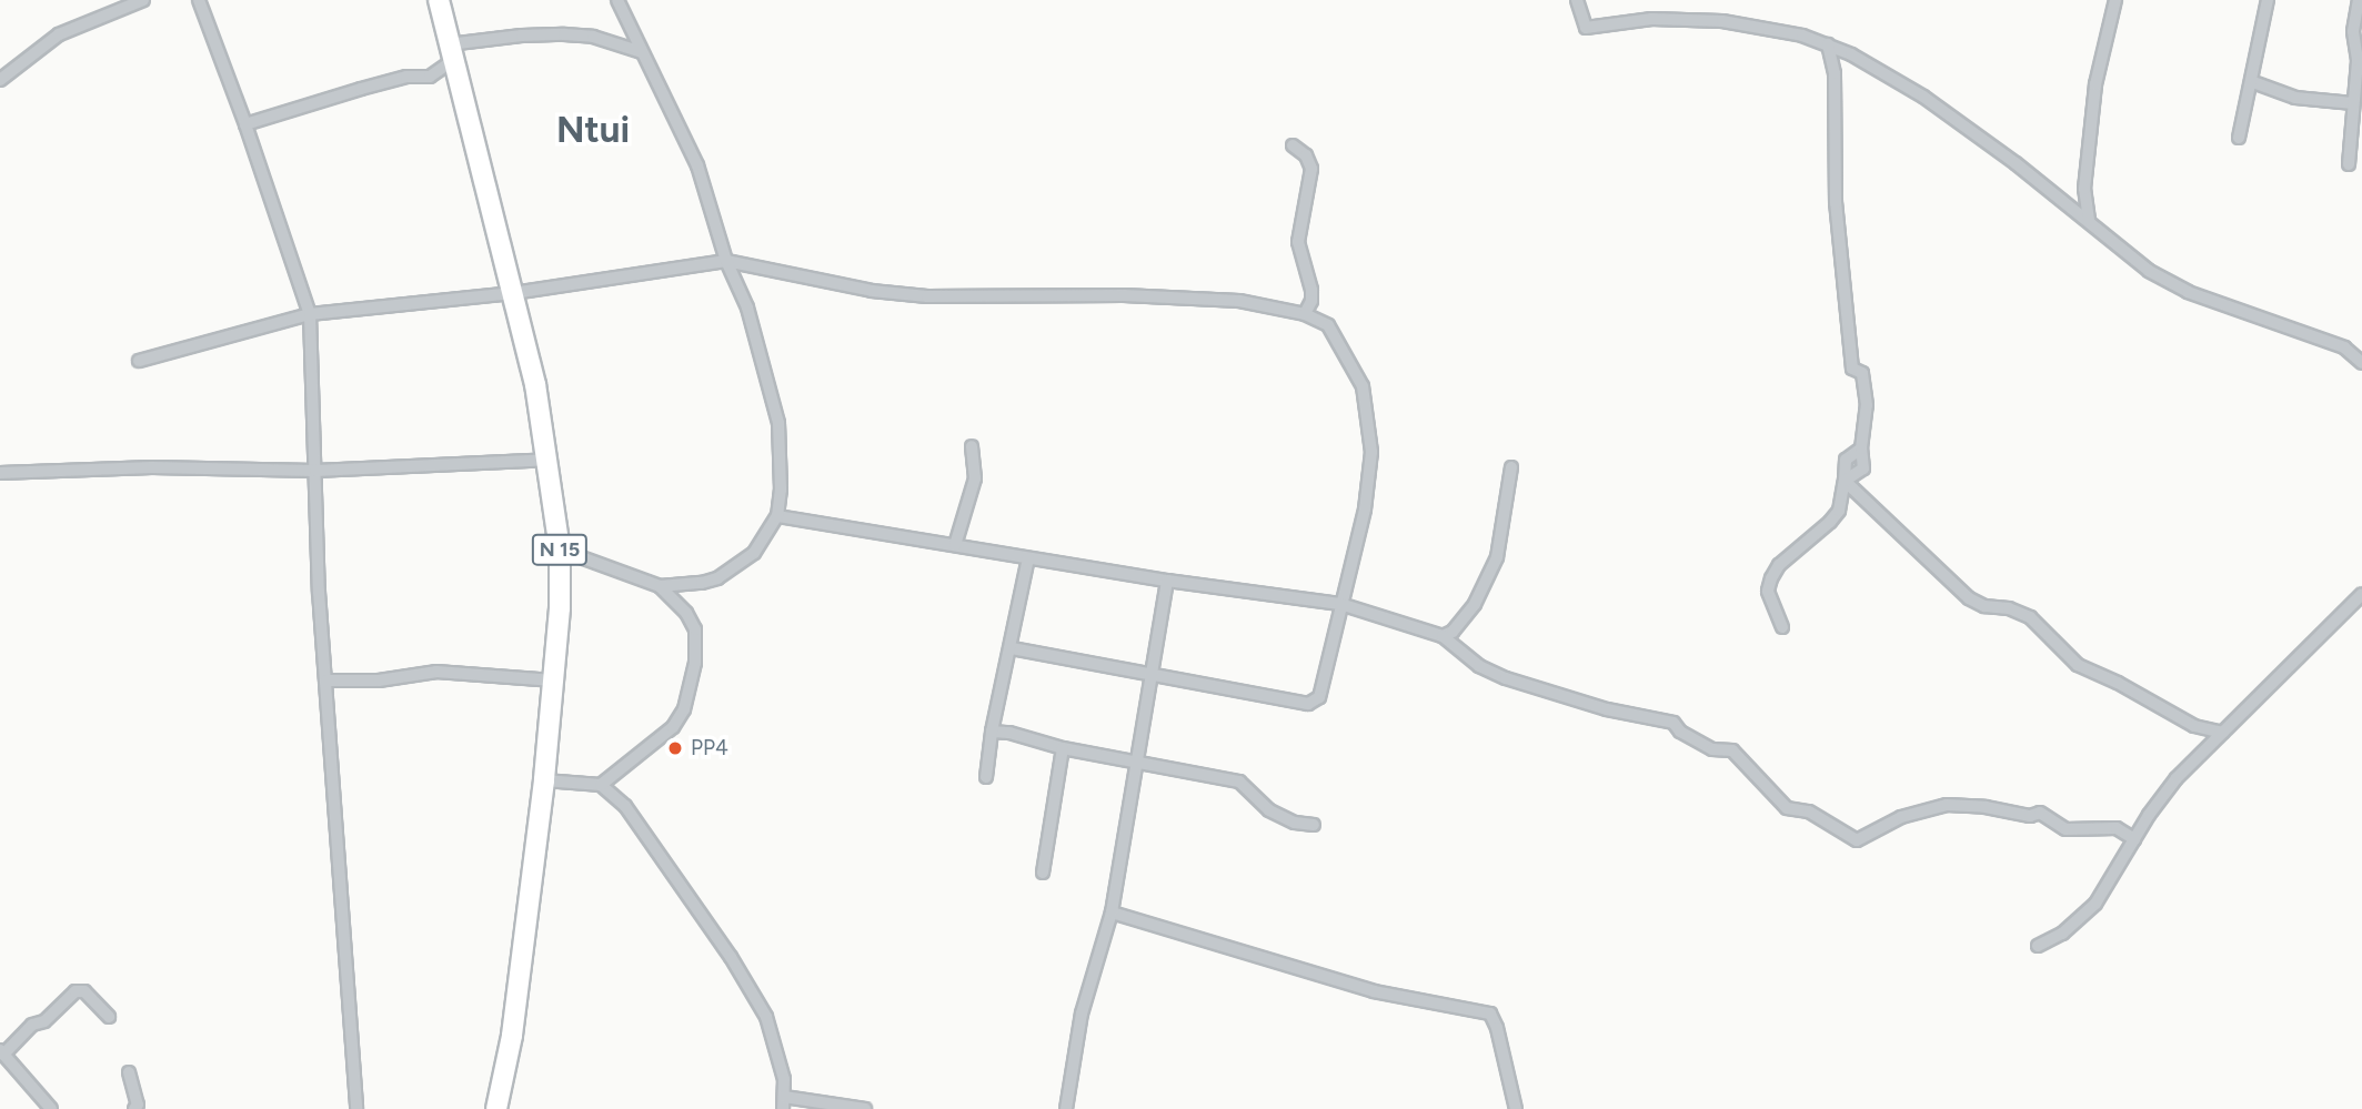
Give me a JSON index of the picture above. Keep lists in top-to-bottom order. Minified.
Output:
{"streets":{"highway":["N 15"]},"districts":["Ntui"],"places":["PP4"]}
